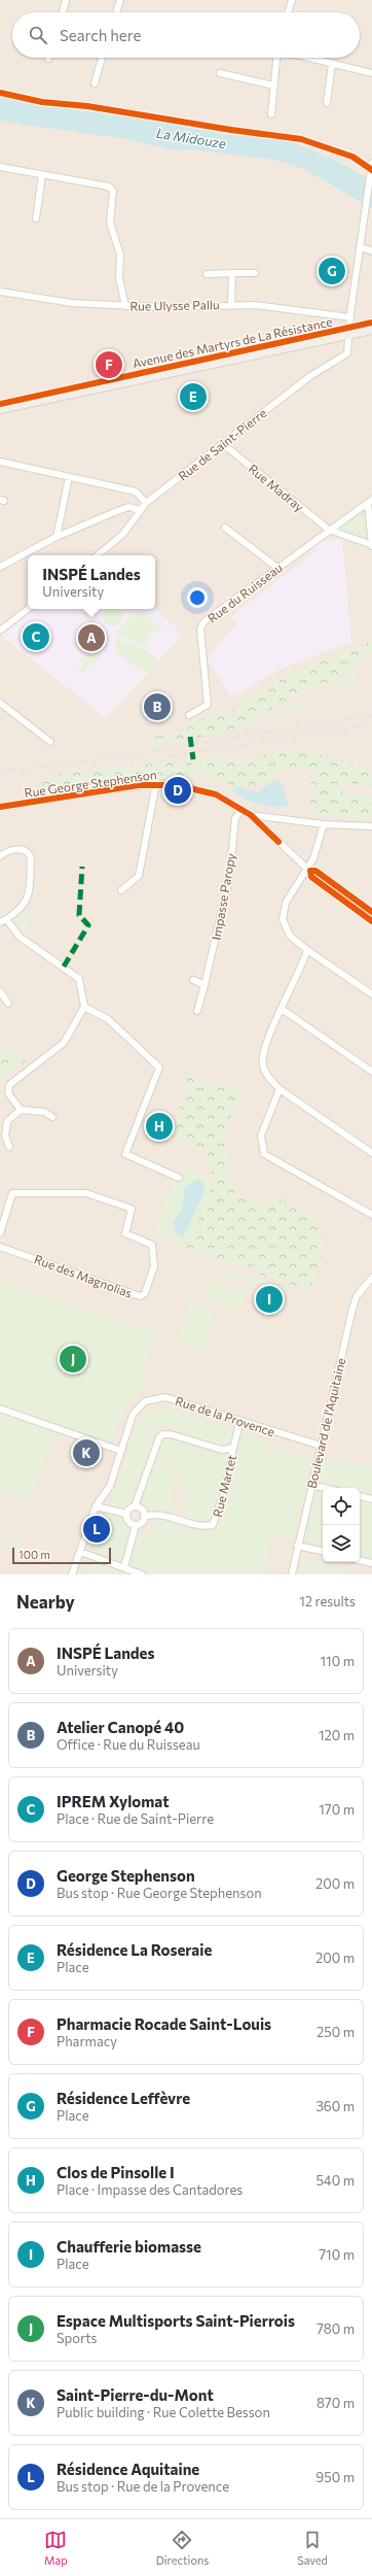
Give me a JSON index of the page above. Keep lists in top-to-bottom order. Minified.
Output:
{"streets":{"main road":["Avenue des Martyrs de La Résistance"],"street":["Rue Ulysse Pallu","Rue de Saint-Pierre","Rue Madray","Rue du Ruisseau","Rue George Stephenson","Impasse Paropy","Rue des Magnolias","Rue de la Provence","Boulevard de l'Aquitaine","Rue Martet"]},"crossings":[["Avenue des Martyrs de La Résistance","Rue de Saint-Pierre"],["Rue de Saint-Pierre","Rue Madray"],["Rue Madray","Rue du Ruisseau"],["Rue George Stephenson","Impasse Paropy"],["Rue de la Provence","Boulevard de l'Aquitaine"],["Rue de la Provence","Rue Martet"]],"water":["La Midouze"],"scale_bar":"100 m","page":{"search":"Search here","pins":["G","F","E","C","A","B","D","H","I","J","K","L"],"popup":["INSPÉ Landes","University"],"scale":"100 m","heading":["Nearby","12 results"],"list":[{"mark":"A","name":"INSPÉ Landes","note":"University","value":"110 m"},{"mark":"B","name":"Atelier Canopé 40","note":"Office · Rue du Ruisseau","value":"120 m"},{"mark":"C","name":"IPREM Xylomat","note":"Place · Rue de Saint-Pierre","value":"170 m"},{"mark":"D","name":"George Stephenson","note":"Bus stop · Rue George Stephenson","value":"200 m"},{"mark":"E","name":"Résidence La Roseraie","note":"Place","value":"200 m"},{"mark":"F","name":"Pharmacie Rocade Saint-Louis","note":"Pharmacy","value":"250 m"},{"mark":"G","name":"Résidence Leffèvre","note":"Place","value":"360 m"},{"mark":"H","name":"Clos de Pinsolle I","note":"Place · Impasse des Cantadores","value":"540 m"},{"mark":"I","name":"Chaufferie biomasse","note":"Place","value":"710 m"},{"mark":"J","name":"Espace Multisports Saint-Pierrois","note":"Sports","value":"780 m"},{"mark":"K","name":"Saint-Pierre-du-Mont","note":"Public building · Rue Colette Besson","value":"870 m"},{"mark":"L","name":"Résidence Aquitaine","note":"Bus stop · Rue de la Provence","value":"950 m"}],"nav":["Map","Directions","Saved"]}}
